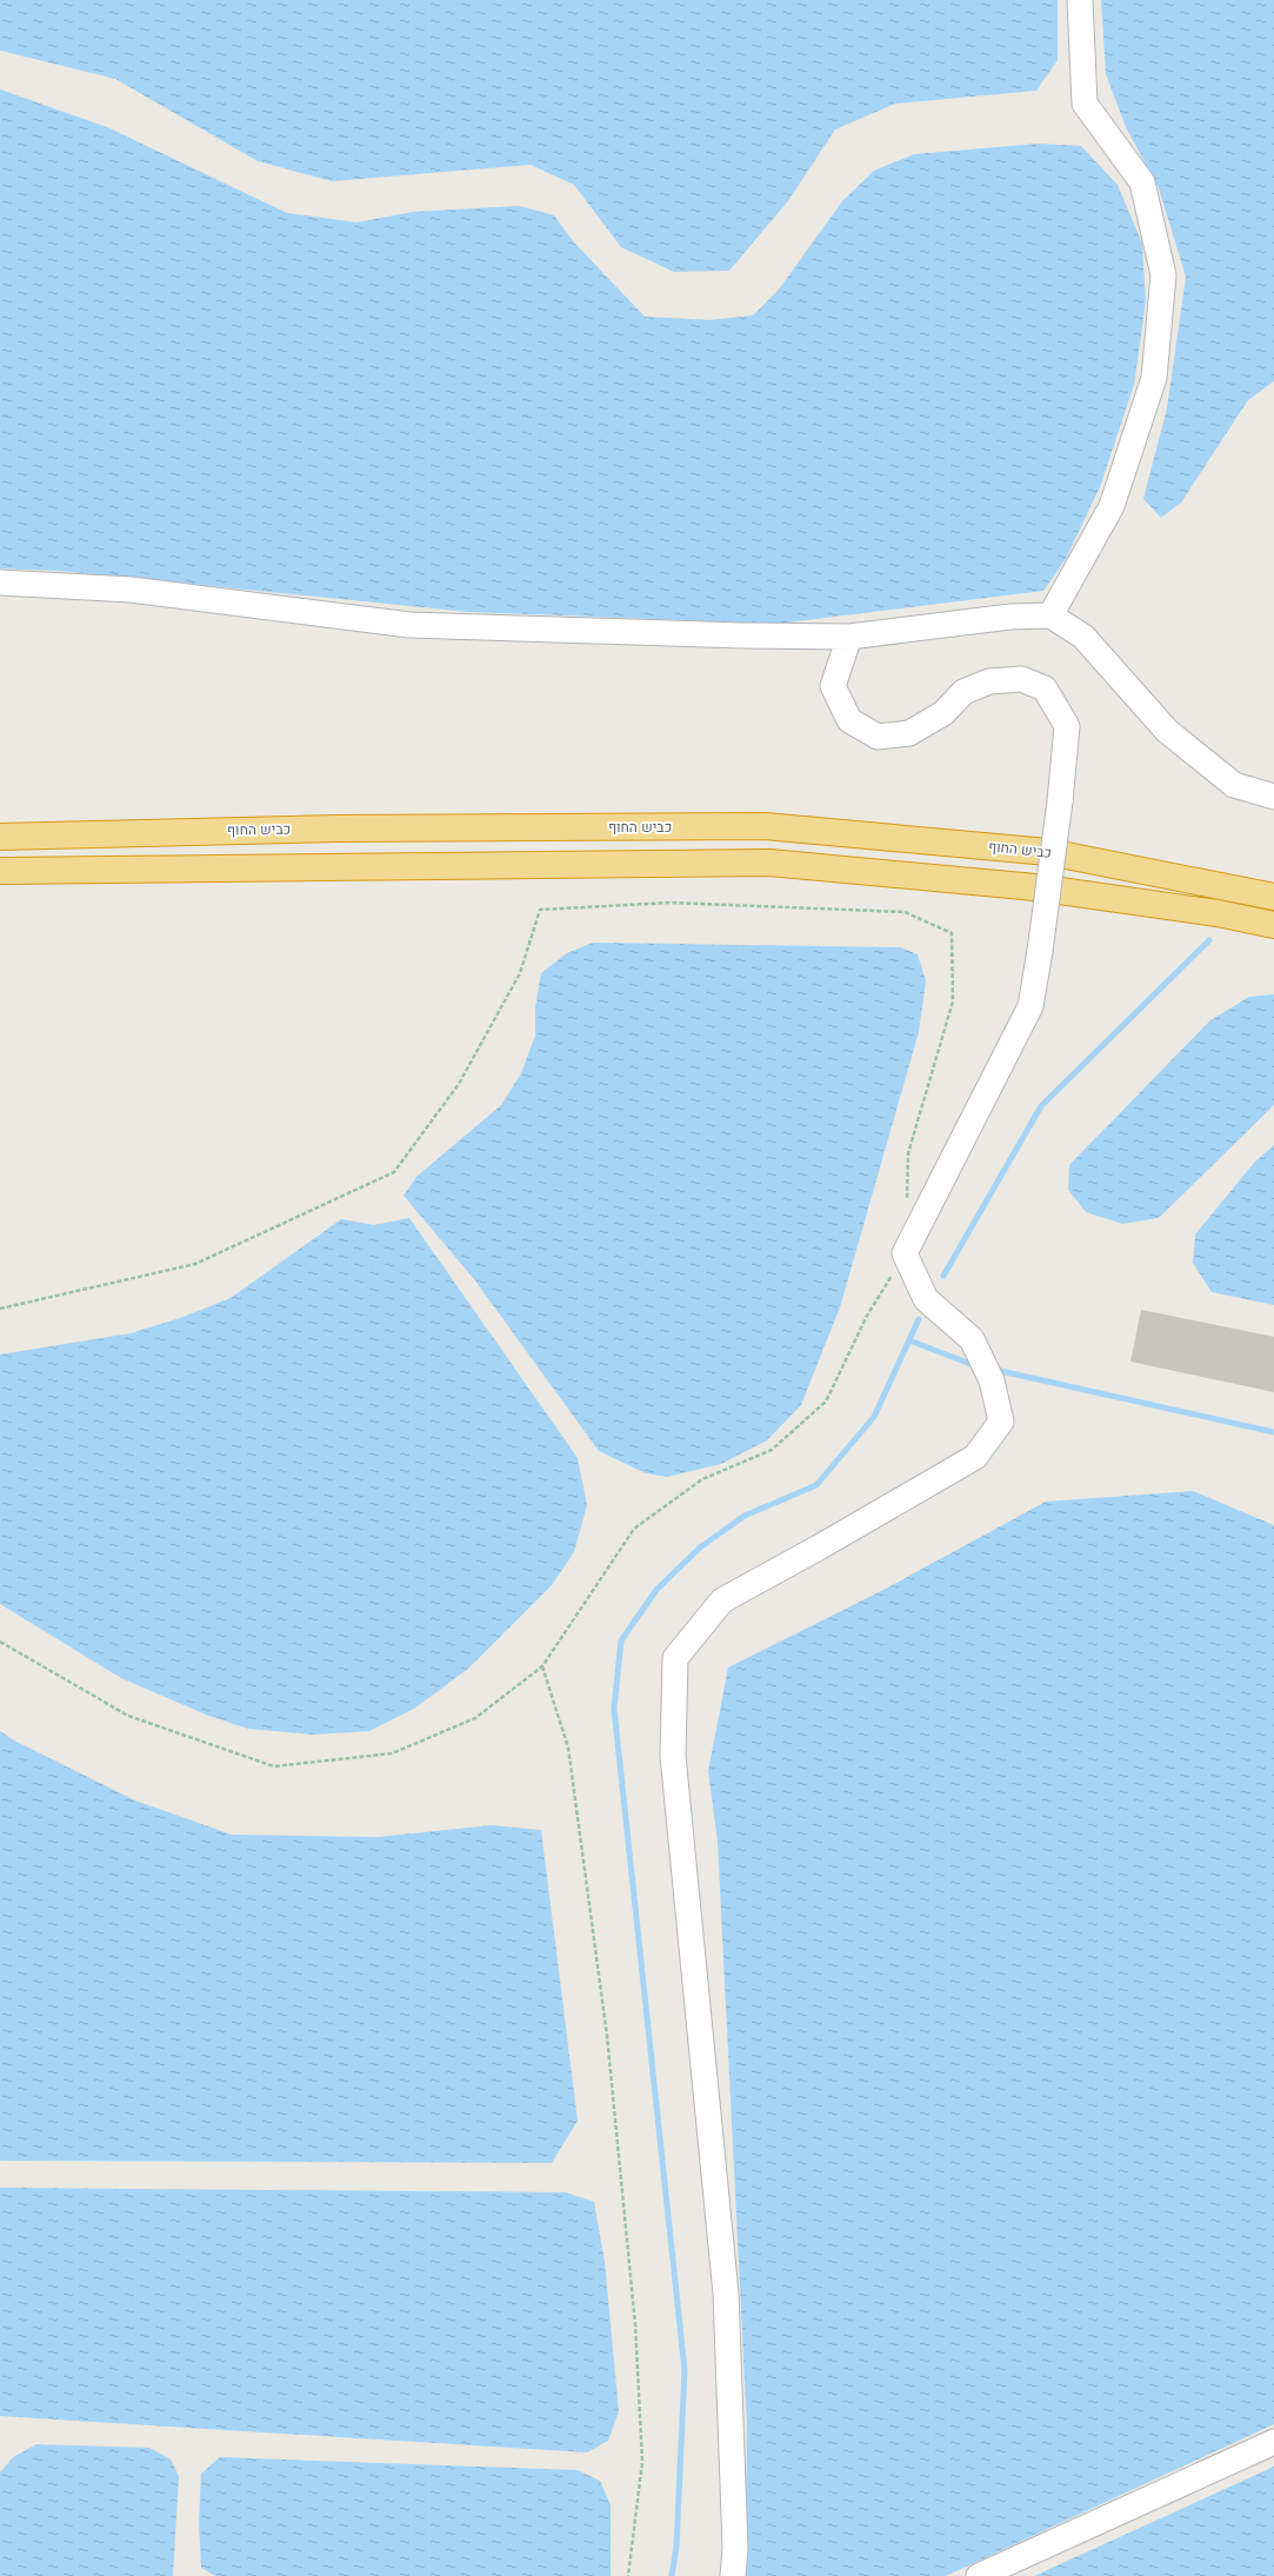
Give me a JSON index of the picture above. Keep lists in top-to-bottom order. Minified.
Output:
{"streets":{"highway":["כביש החוף"]}}
